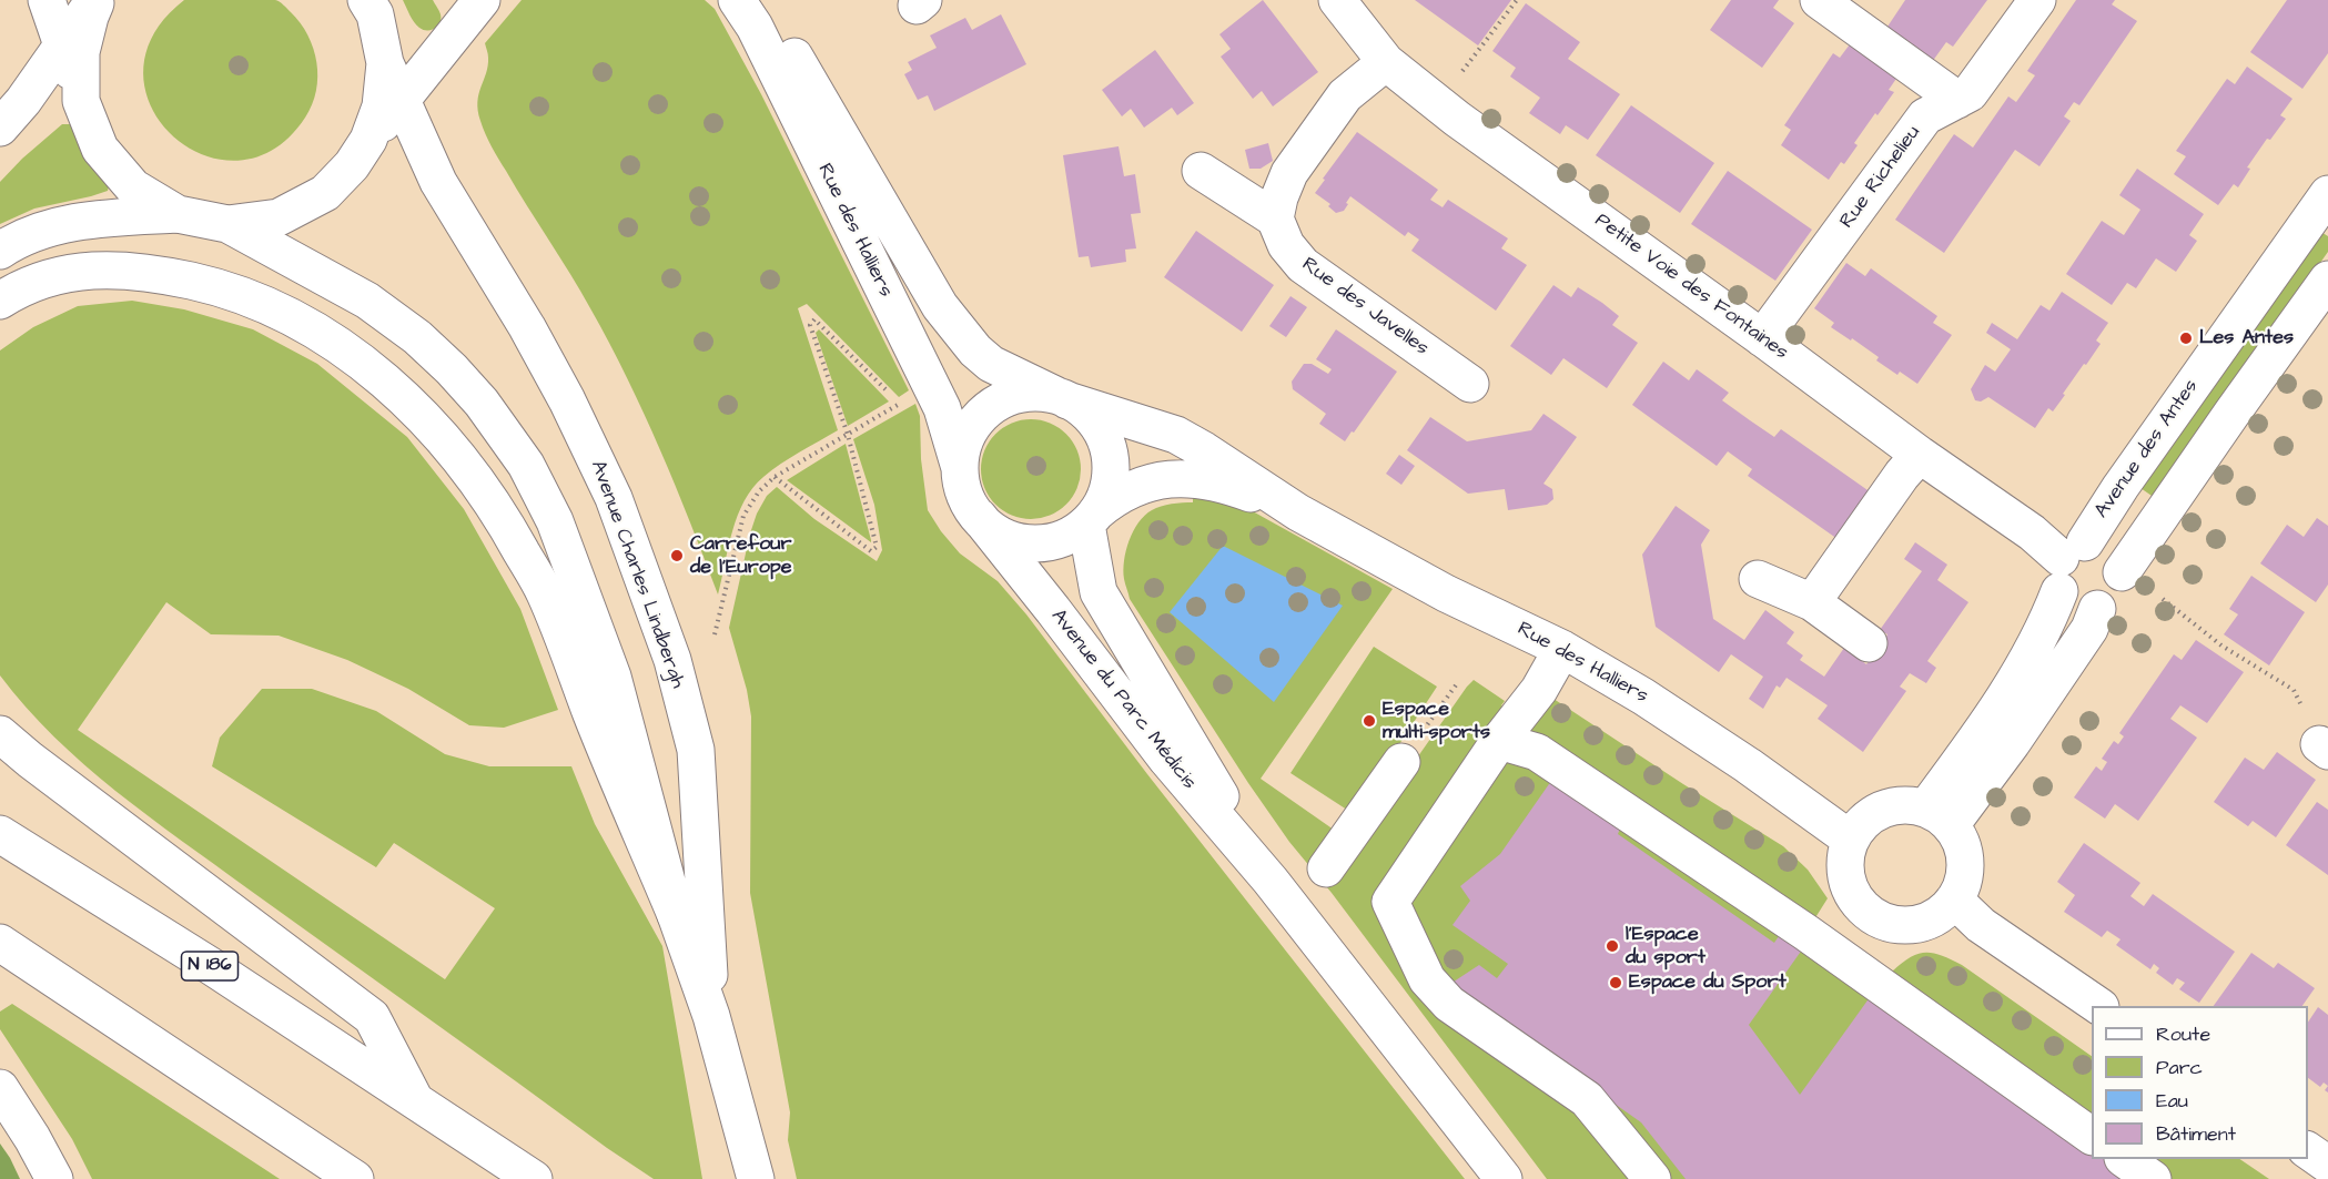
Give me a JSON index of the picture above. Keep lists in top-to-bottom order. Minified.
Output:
{"streets":{"main road":["Rue Richelieu","Rue des Halliers","Petite Voie des Fontaines","Rue des Javelles","Avenue des Antes","Avenue Charles Lindbergh","Avenue du Parc Médicis","N 186"]},"crossings":[["Rue Richelieu","Petite Voie des Fontaines"],["Rue des Halliers","Avenue des Antes"],["Rue des Halliers","Avenue du Parc Médicis"],["Petite Voie des Fontaines","Avenue des Antes"]],"places":["Les Antes","Carrefour de l'Europe","Espace multi-sports","l'Espace du sport","Espace du Sport"],"legend":["Route","Parc","Eau","Bâtiment"]}
